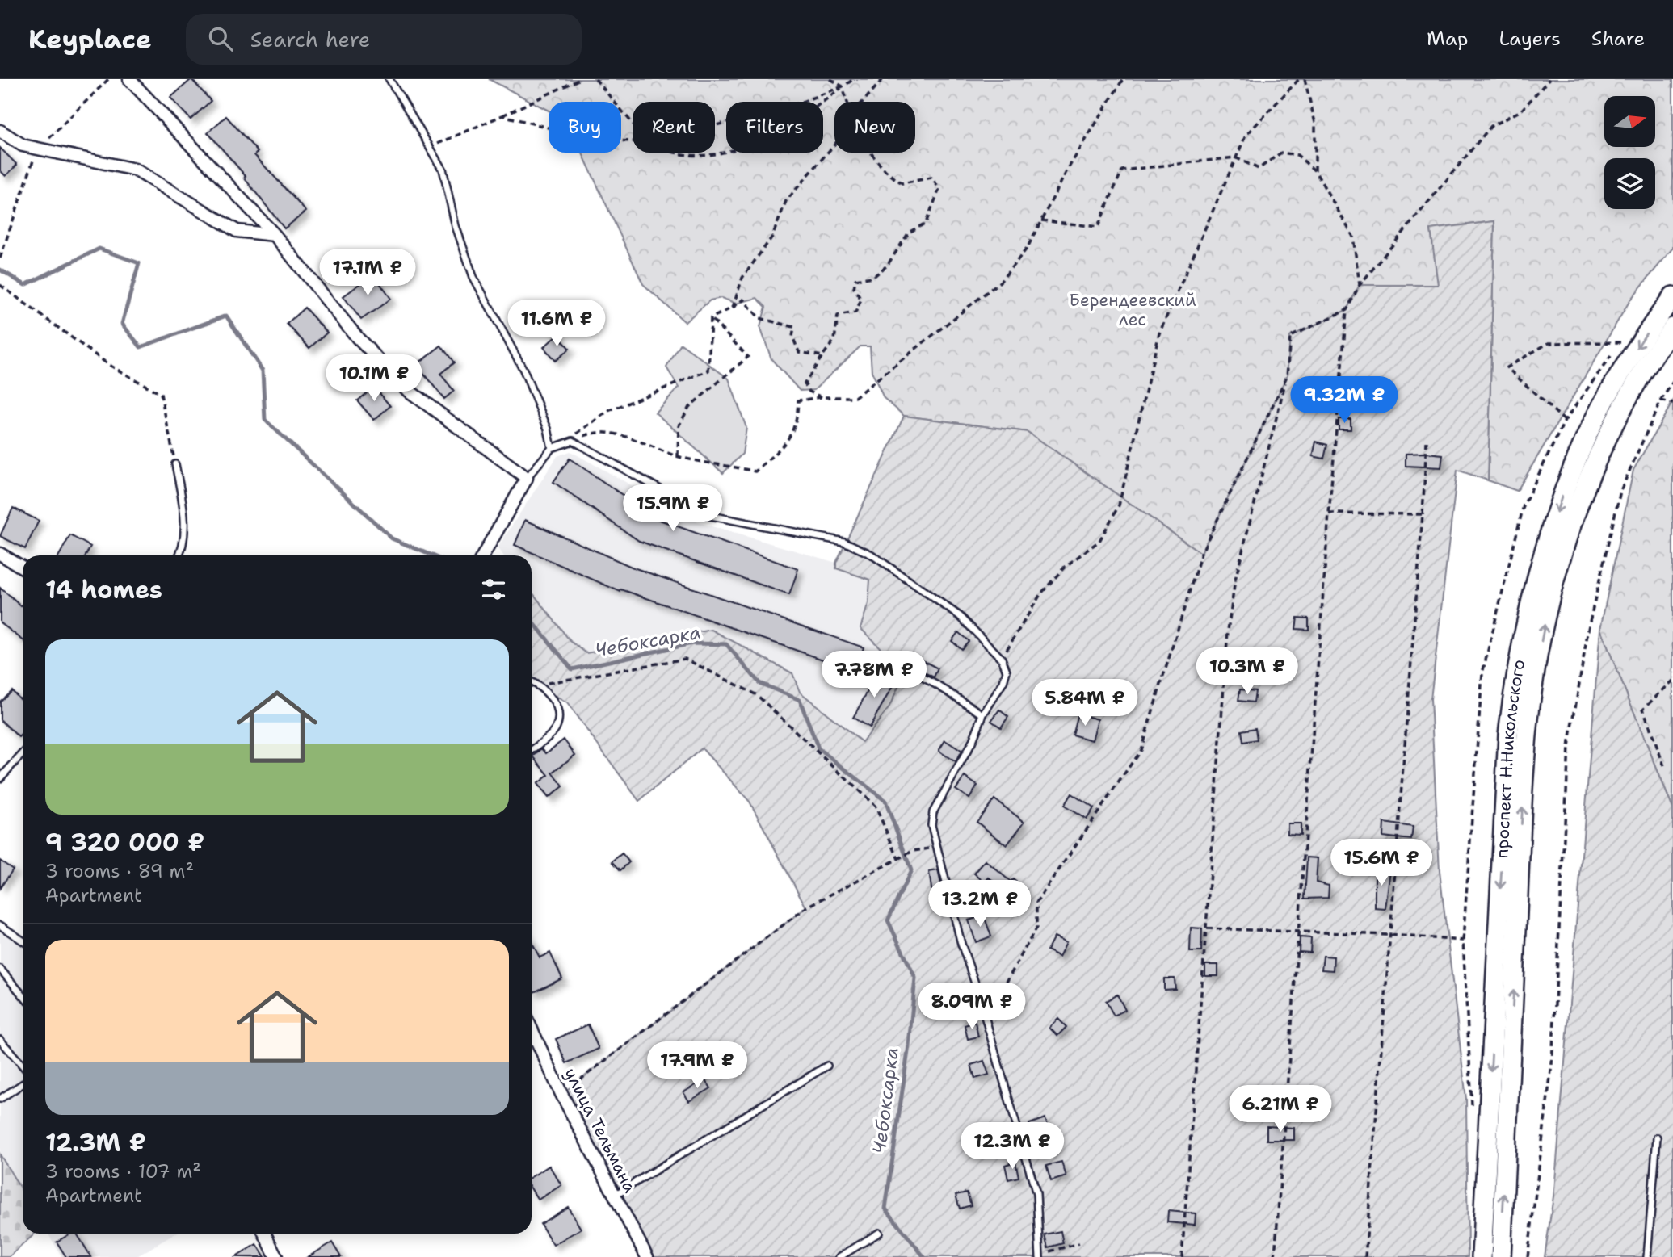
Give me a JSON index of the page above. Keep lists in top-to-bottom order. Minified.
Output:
{"streets":{"main road":["проспект Н.Никольского"],"street":["улица Тельмана"]},"water":["Чебоксарка"],"parks":["Берендеевский лес"],"north":"right","page":{"header":"Keyplace","search":"Search here","nav":["Map","Layers","Share"],"chip":["Buy","Rent","Filters","New"],"price":["17.1M ₽","11.6M ₽","10.1M ₽","9.32M ₽","15.9M ₽","10.3M ₽","7.78M ₽","5.84M ₽","15.6M ₽","13.2M ₽","8.09M ₽","17.9M ₽","6.21M ₽","12.3M ₽"],"heading":"14 homes","list":[{"name":"9 320 000 ₽","note":"3 rooms · 89 m² · Apartment"},{"name":"12.3M ₽","note":"3 rooms · 107 m² · Apartment"}]}}
